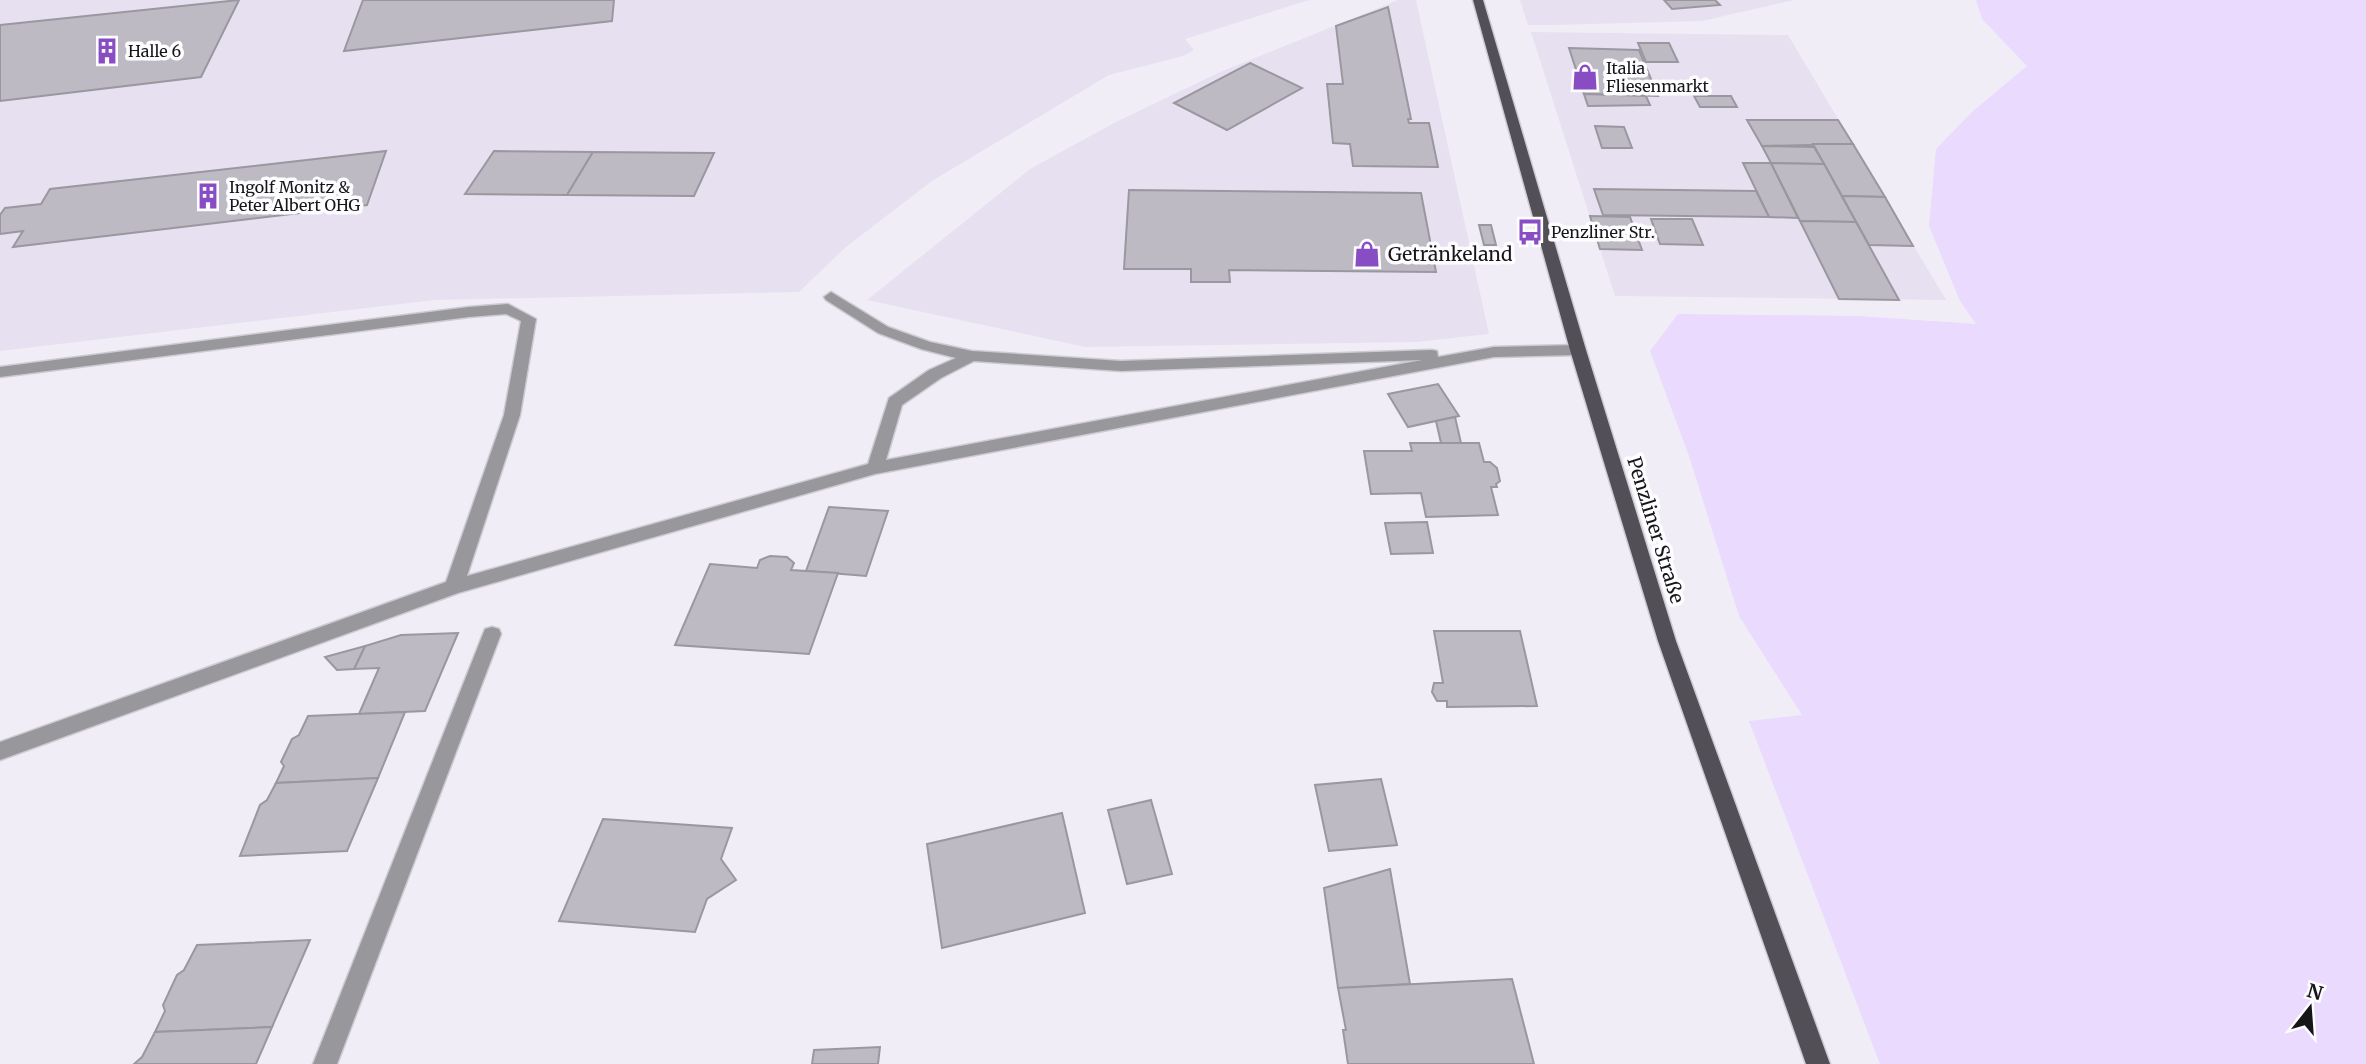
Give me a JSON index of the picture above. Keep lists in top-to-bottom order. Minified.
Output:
{"streets":{"main road":["Penzliner Straße"]},"places":{"building":["Halle 6","Ingolf Monitz & Peter Albert OHG"],"shop":["Italia Fliesenmarkt","Getränkeland"],"bus stop":["Penzliner Str."]},"north":"top"}
